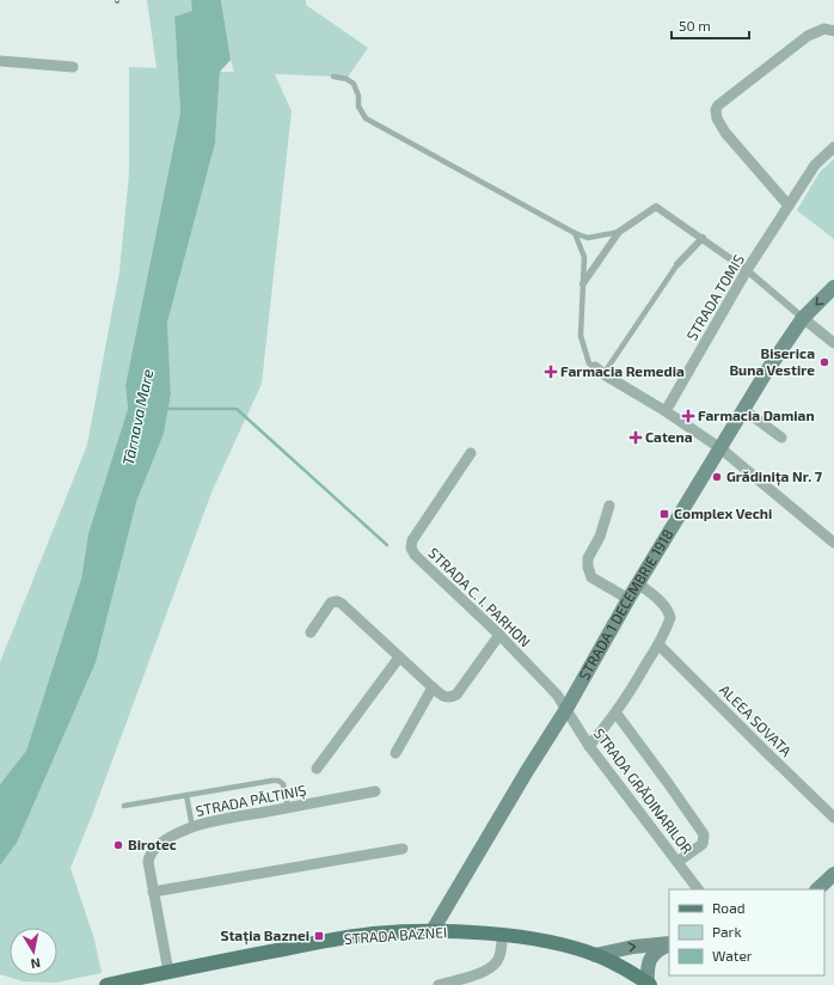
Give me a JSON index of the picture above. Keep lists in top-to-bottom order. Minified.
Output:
{"streets":{"main road":["STRADA 1 DECEMBRIE 1918","STRADA BAZNEI"],"street":["STRADA TOMIS","STRADA C. I. PARHON","ALEEA SOVATA","STRADA GRĂDINARILOR","STRADA PĂLTINIȘ"]},"crossings":[["STRADA C. I. PARHON","STRADA 1 DECEMBRIE 1918"],["STRADA C. I. PARHON","STRADA GRĂDINARILOR"],["STRADA 1 DECEMBRIE 1918","STRADA GRĂDINARILOR"],["STRADA 1 DECEMBRIE 1918","STRADA BAZNEI"],["STRADA PĂLTINIȘ","STRADA BAZNEI"]],"water":["Târnava Mare"],"places":{"other":["Biserica Buna Vestire","Grădinița Nr. 7","Birotec"],"health":["Farmacia Remedia","Farmacia Damian","Catena"],"transit":["Complex Vechi","Stația Baznei"]},"legend":["Road","Park","Water"],"scale_bar":"50 m","north":"bottom"}
